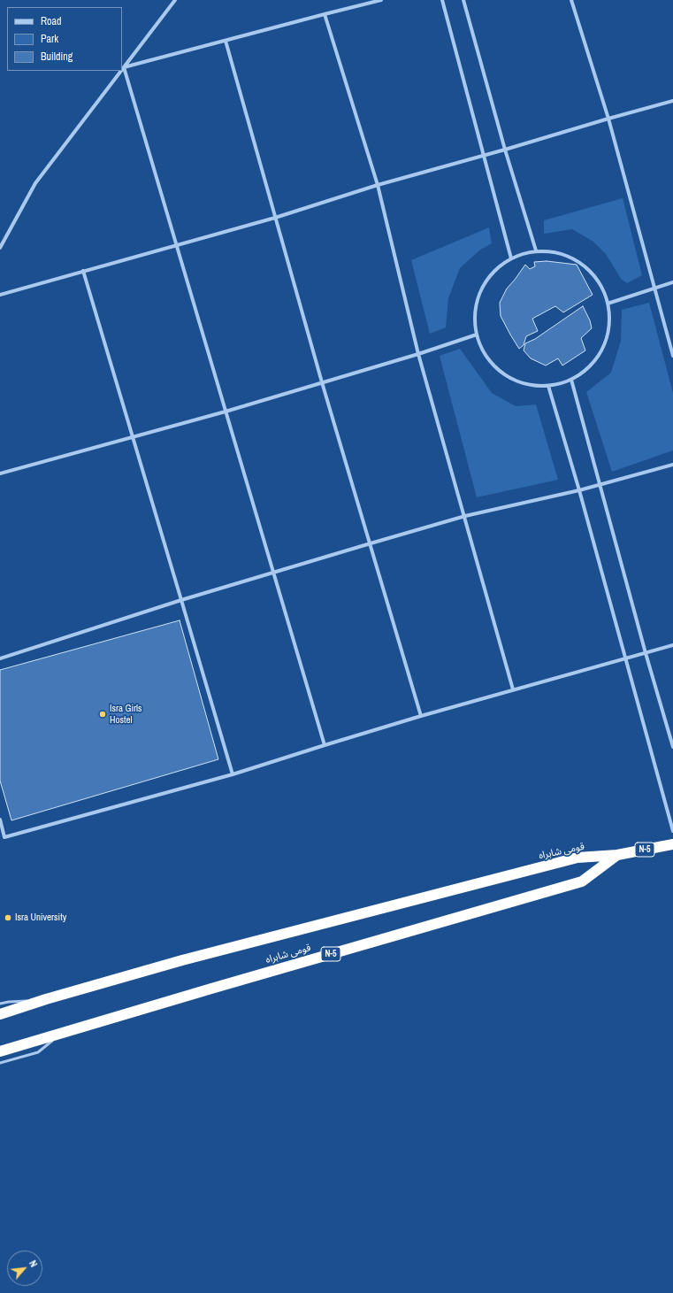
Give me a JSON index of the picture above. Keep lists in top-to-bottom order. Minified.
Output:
{"streets":{"highway":["N-5","قومی شاہراہ"]},"places":["Isra Girls Hostel","Isra University"],"legend":["Road","Park","Building"],"north":"top right"}
